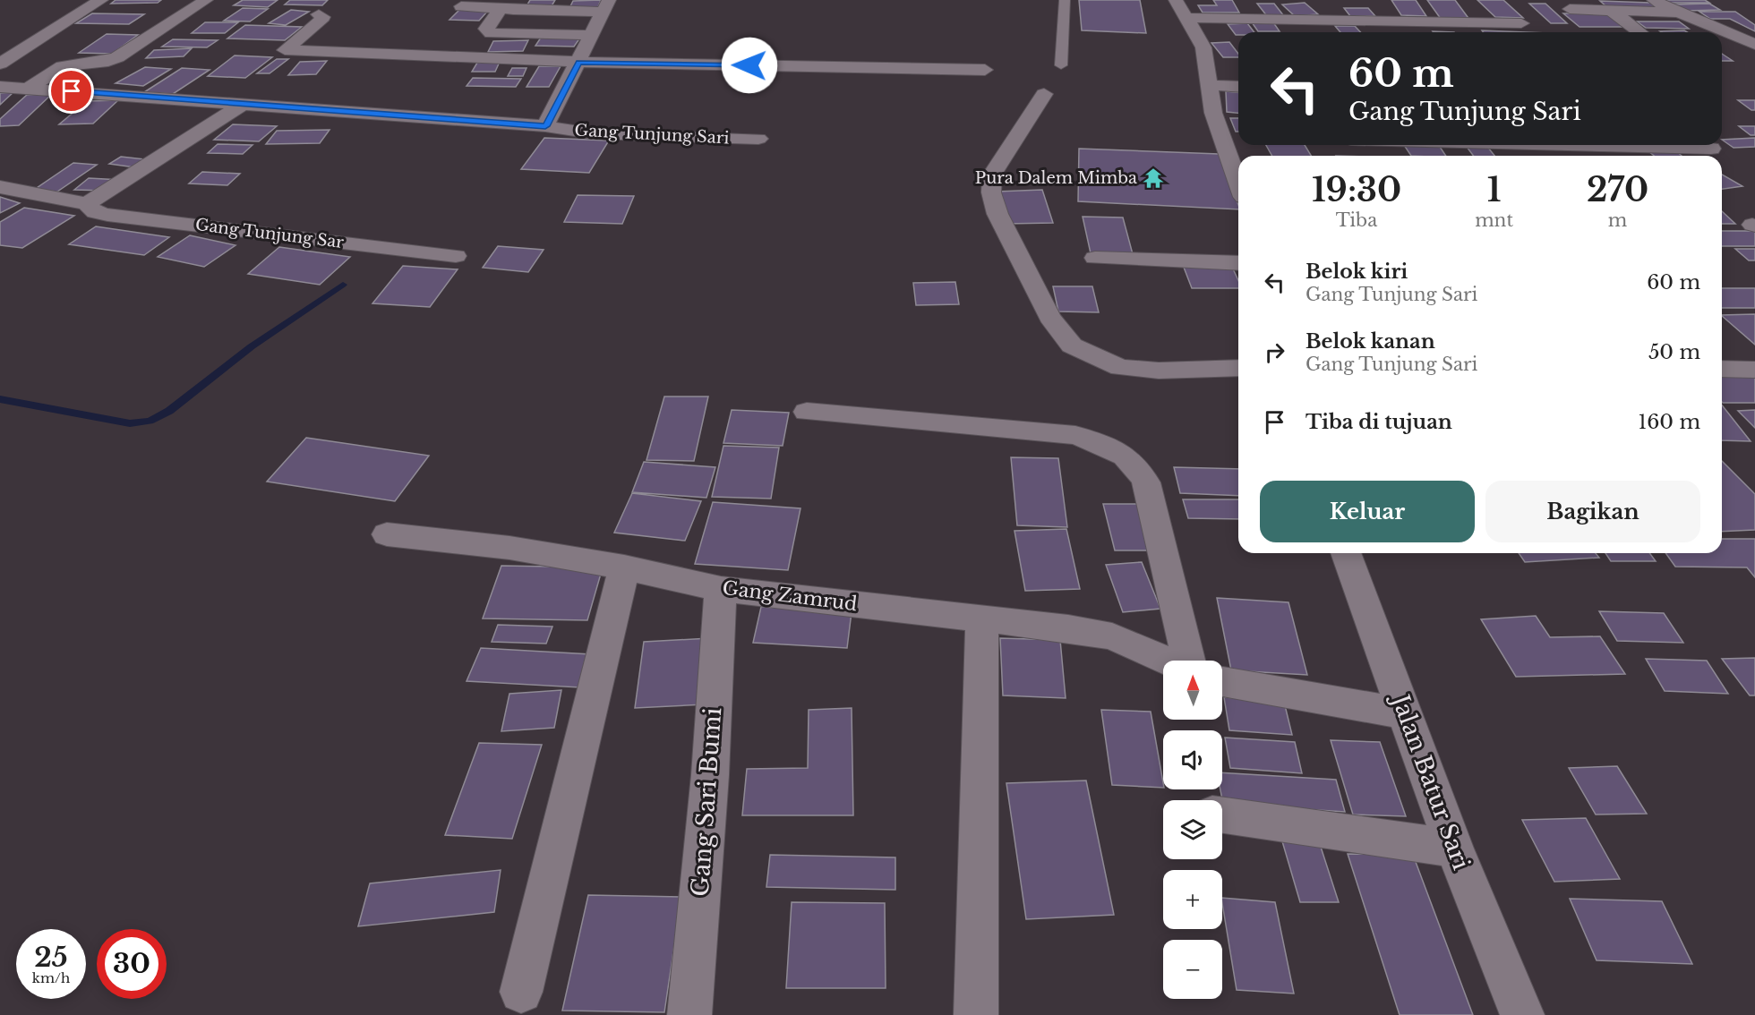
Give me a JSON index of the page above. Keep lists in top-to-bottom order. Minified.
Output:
{"streets":{"street":["Gang Tunjung Sari","Gang Tunjung Sar","Gang Zamrud","Jalan Batur Sari","Gang Sari Bumi"]},"crossings":[["Gang Zamrud","Gang Sari Bumi"]],"places":{"temple":["Pura Dalem Mimba"]},"north":"top","page":{"turn":["60 m","Gang Tunjung Sari"],"eta":["19:30","Tiba","1","mnt","270","m"],"list":[{"name":"Belok kiri","note":"Gang Tunjung Sari","value":"60 m"},{"name":"Belok kanan","note":"Gang Tunjung Sari","value":"50 m"},{"name":"Tiba di tujuan","value":"160 m"}],"buttons":["Keluar","Bagikan"],"map_buttons":["+","−"],"speed":"25 km/h","limit":"30"}}
